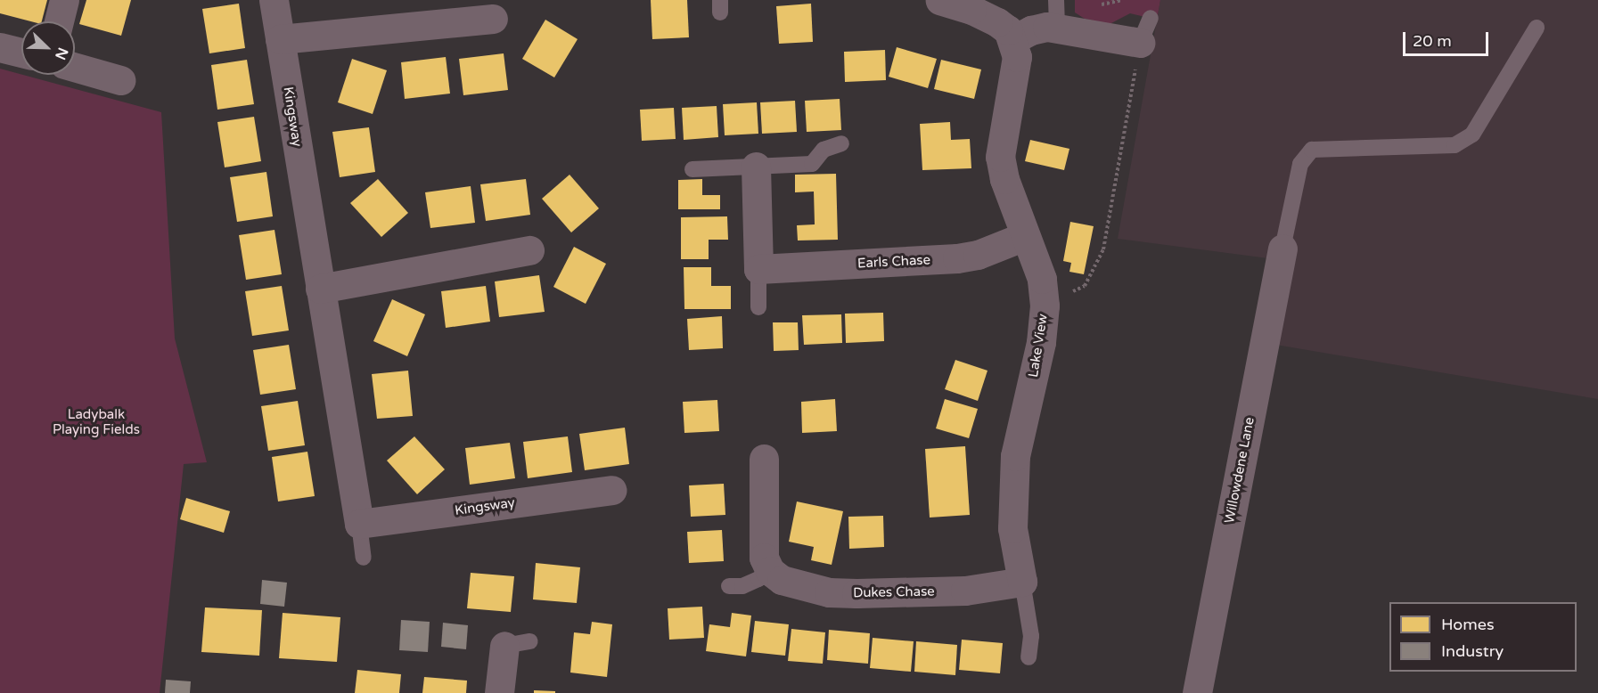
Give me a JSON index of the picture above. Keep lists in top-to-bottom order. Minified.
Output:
{"streets":{"street":["Kingsway","Earls Chase","Lake View","Willowdene Lane","Dukes Chase"]},"crossings":[["Earls Chase","Lake View"],["Lake View","Dukes Chase"]],"parks":["Ladybalk Playing Fields"],"legend":["Homes","Industry"],"scale_bar":"20 m","north":"bottom right"}
